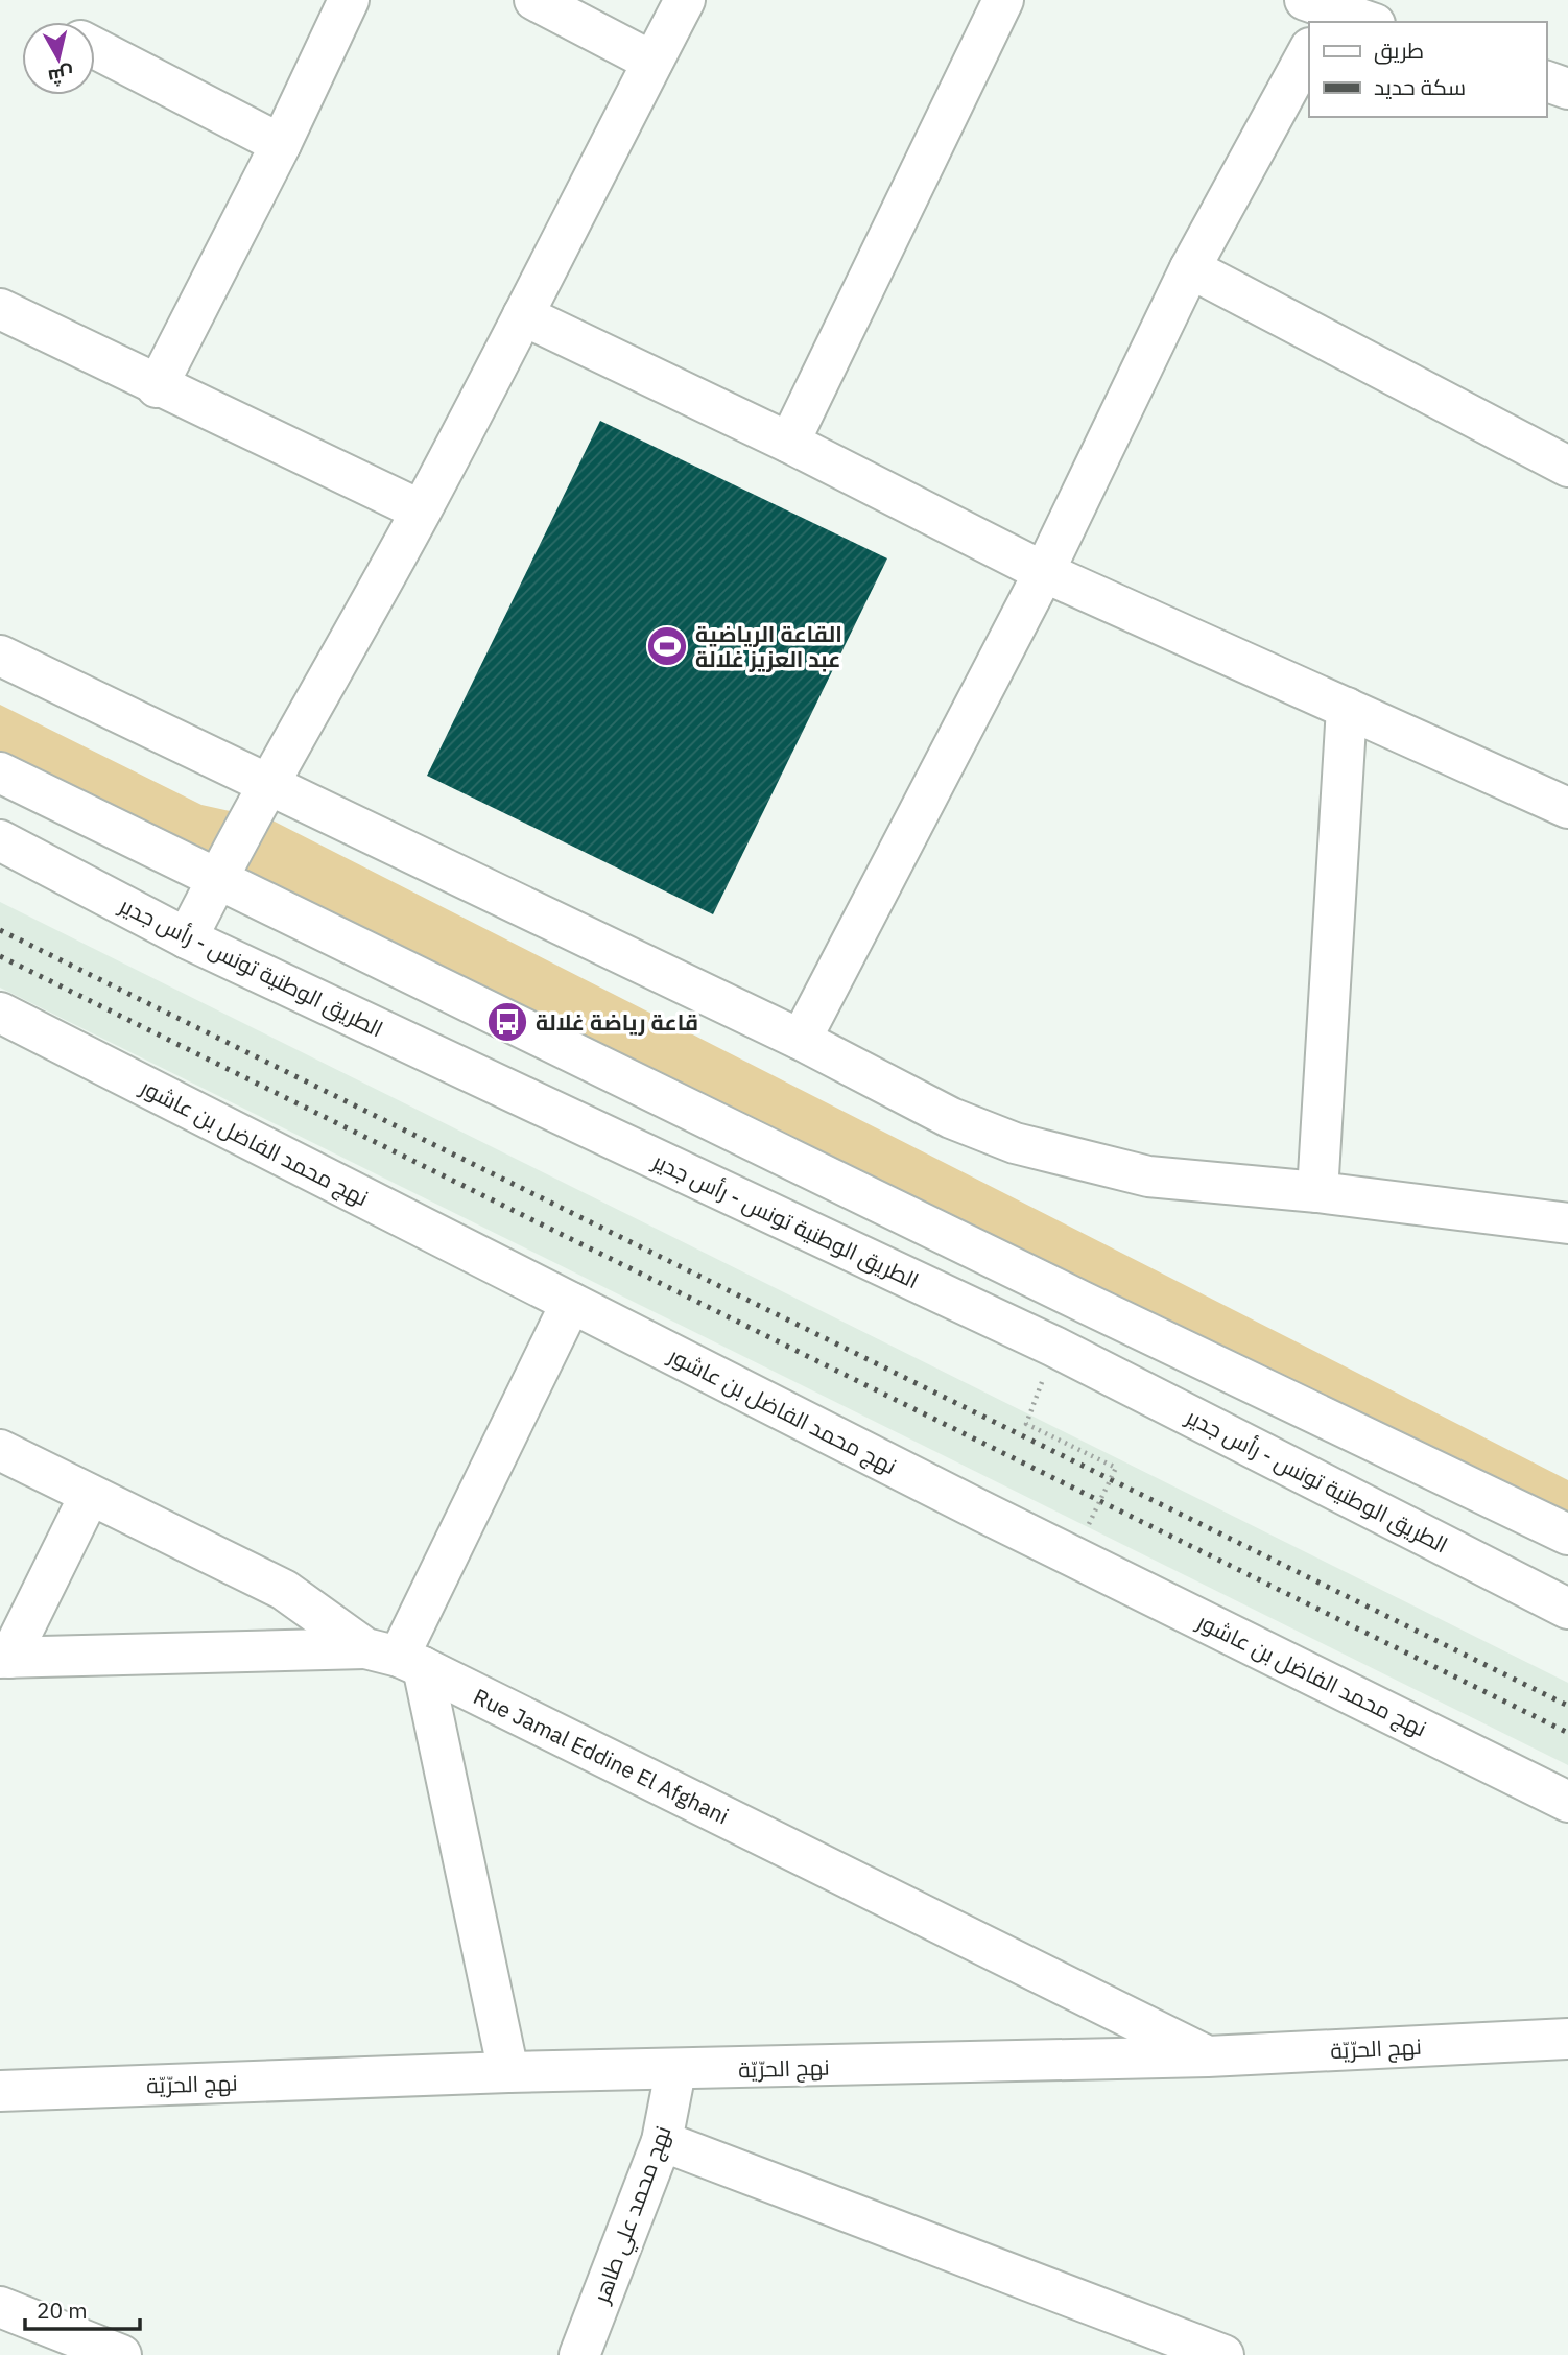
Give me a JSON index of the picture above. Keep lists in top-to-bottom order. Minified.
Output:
{"streets":{"main road":["الطريق الوطنية تونس - رأس جدير","نهج محمد الفاضل بن عاشور","Rue Jamal Eddine El Afghani","نهج الحرّيّة","نهج محمد علي طاهر"]},"crossings":[["Rue Jamal Eddine El Afghani","نهج الحرّيّة"],["نهج الحرّيّة","نهج محمد علي طاهر"]],"places":{"sports":["القاعة الرياضية عبد العزيز غلالة"],"bus stop":["قاعة رياضة غلالة"]},"legend":["طريق","سكة حديد"],"scale_bar":"20 m","north":"bottom"}
